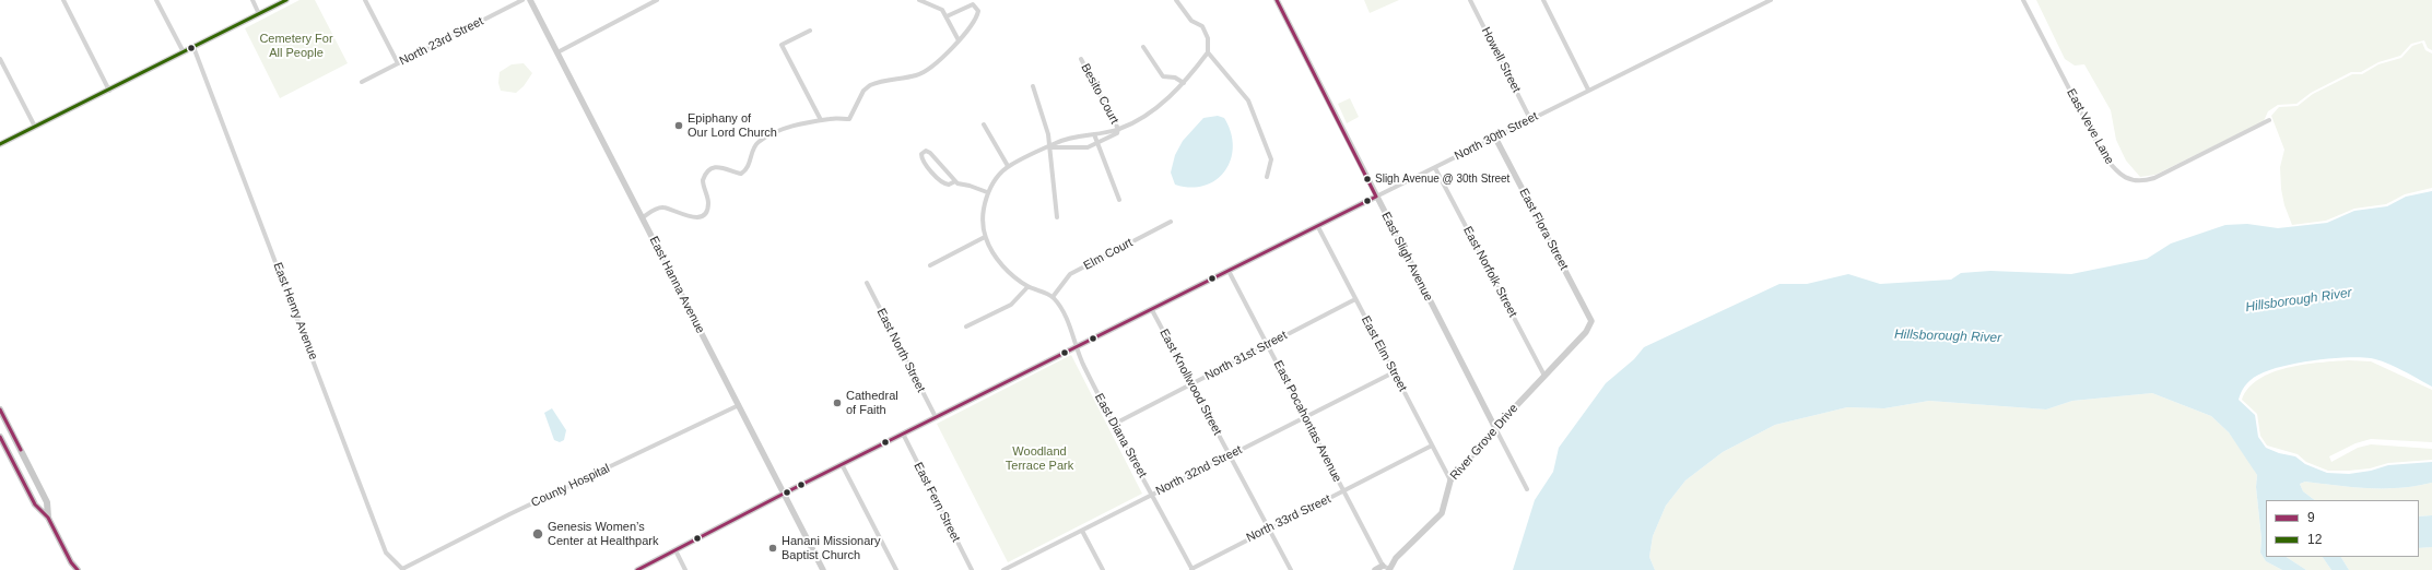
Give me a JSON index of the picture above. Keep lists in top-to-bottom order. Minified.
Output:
{"streets":{"street":["North 23rd Street","Howell Street","Besito Court","East Veve Lane","North 30th Street","East Flora Street","Elm Court","East Sligh Avenue","East Norfolk Street","East Hanna Avenue","East Henry Avenue","East North Street","East Elm Street","North 31st Street","East Knollwood Street","East Pocahontas Avenue","East Diana Street","River Grove Drive","North 32nd Street","County Hospital","East Fern Street","North 33rd Street"]},"crossings":[["Howell Street","North 30th Street"],["North 30th Street","East Flora Street"],["North 30th Street","East Sligh Avenue"],["North 30th Street","East Norfolk Street"],["North 30th Street","East Hanna Avenue"],["North 30th Street","East North Street"],["North 30th Street","East Elm Street"],["North 30th Street","East Knollwood Street"],["North 30th Street","East Pocahontas Avenue"],["North 30th Street","East Diana Street"],["North 30th Street","East Fern Street"],["East Flora Street","River Grove Drive"],["Elm Court","East Diana Street"],["East Sligh Avenue","River Grove Drive"],["East Norfolk Street","River Grove Drive"],["East Hanna Avenue","County Hospital"],["East Henry Avenue","County Hospital"],["East Elm Street","North 31st Street"],["East Elm Street","River Grove Drive"],["East Elm Street","North 32nd Street"],["East Elm Street","North 33rd Street"],["North 31st Street","East Knollwood Street"],["North 31st Street","East Pocahontas Avenue"],["North 31st Street","East Diana Street"],["East Knollwood Street","North 32nd Street"],["East Knollwood Street","North 33rd Street"],["East Pocahontas Avenue","River Grove Drive"],["East Pocahontas Avenue","North 32nd Street"],["East Pocahontas Avenue","North 33rd Street"],["East Diana Street","North 32nd Street"],["East Diana Street","North 33rd Street"]],"water":["Hillsborough River"],"parks":["Cemetery For All People","Woodland Terrace Park"],"places":["Epiphany of Our Lord Church","Sligh Avenue @ 30th Street","Cathedral of Faith","Genesis Women’s Center at Healthpark","Hanani Missionary Baptist Church"],"lines":["transit line 9","transit line 12"],"legend":["9","12"]}
